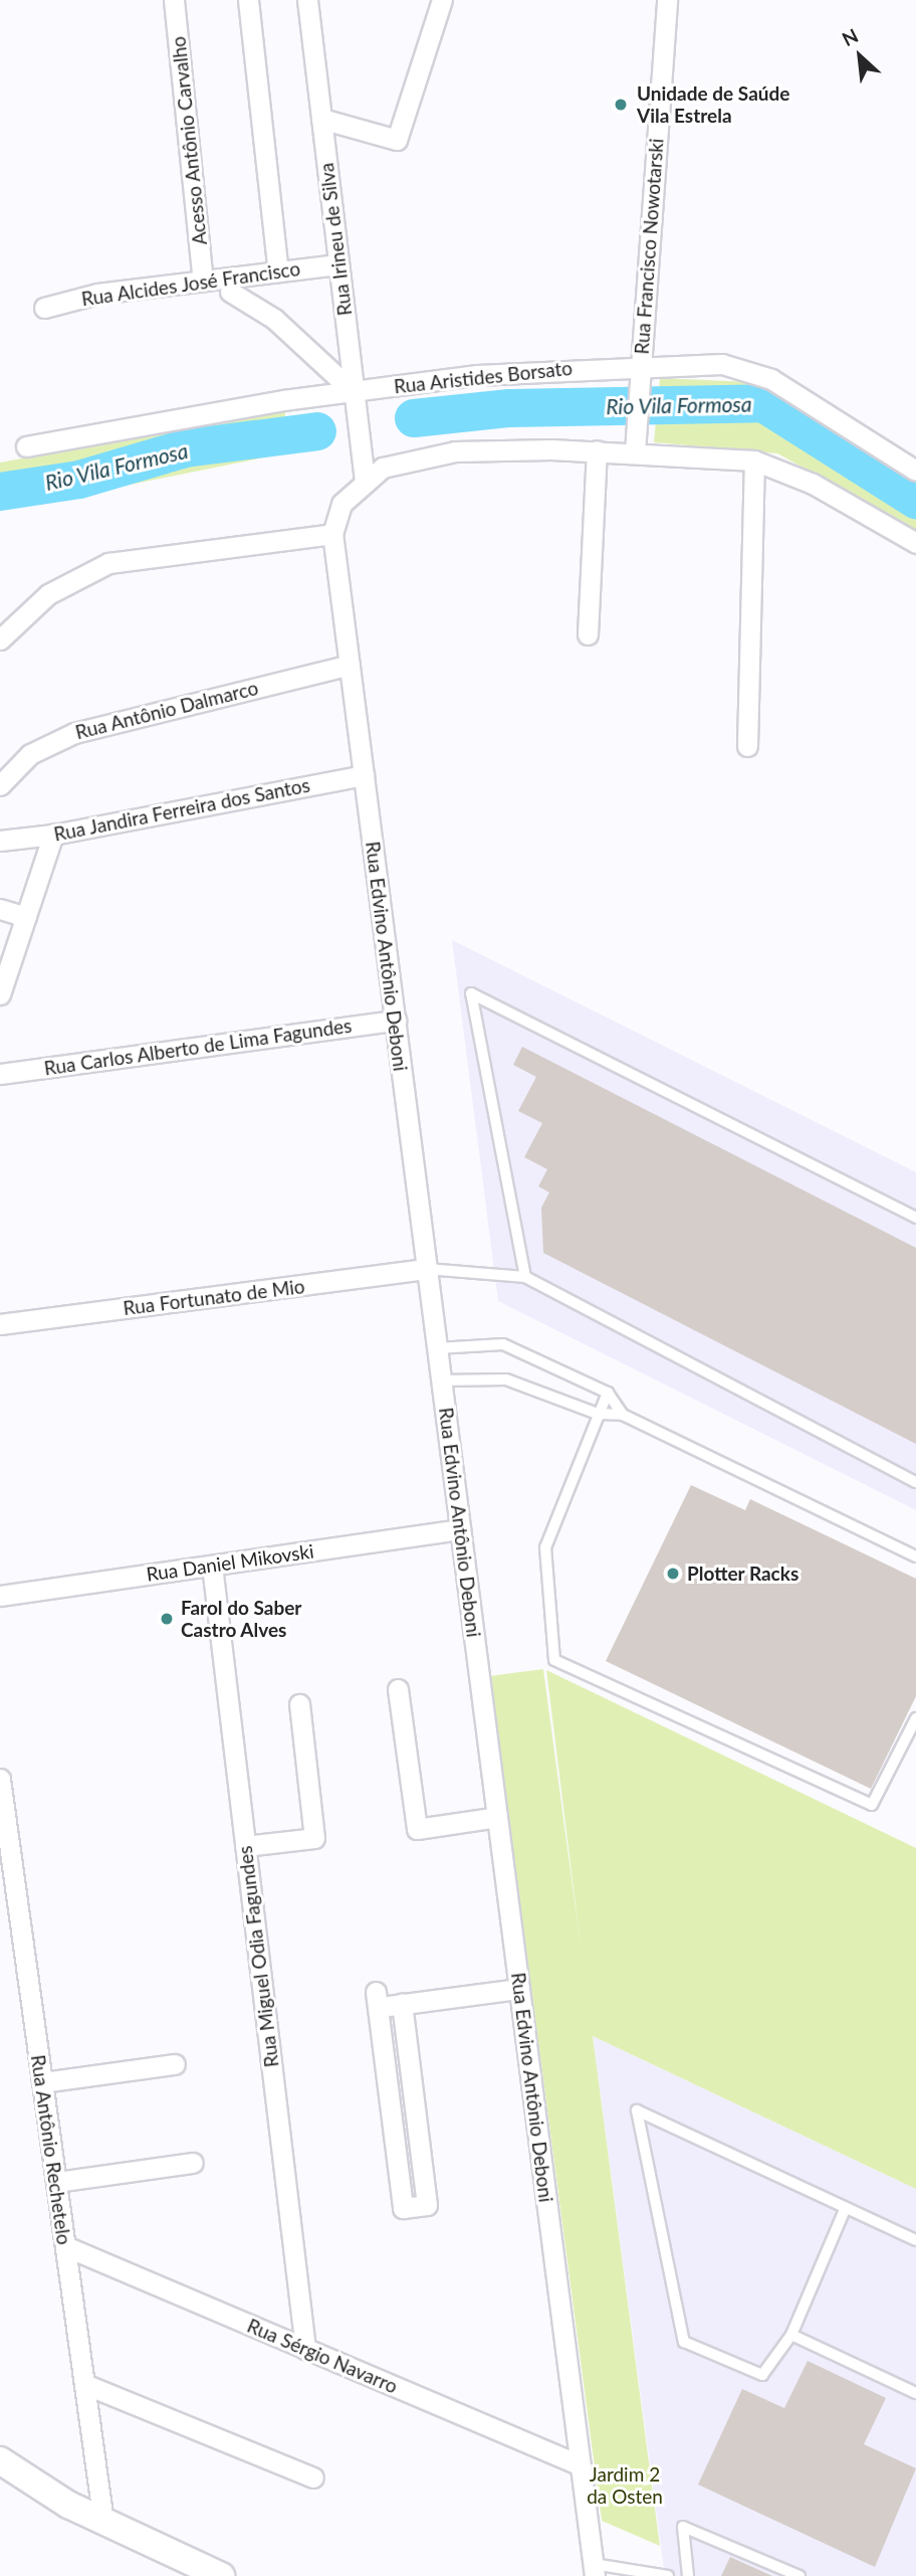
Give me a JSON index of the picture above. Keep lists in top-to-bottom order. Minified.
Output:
{"streets":{"street":["Acesso Antônio Carvalho","Rua Irineu de Silva","Rua Francisco Nowotarski","Rua Alcides José Francisco","Rua Aristides Borsato","Rua Antônio Dalmarco","Rua Jandira Ferreira dos Santos","Rua Edvino Antônio Deboni","Rua Carlos Alberto de Lima Fagundes","Rua Fortunato de Mio","Rua Daniel Mikovski","Rua Miguel Odia Fagundes","Rua Antônio Rechetelo","Rua Sérgio Navarro"]},"crossings":[["Acesso Antônio Carvalho","Rua Alcides José Francisco"],["Rua Irineu de Silva","Rua Alcides José Francisco"],["Rua Irineu de Silva","Rua Aristides Borsato"],["Rua Irineu de Silva","Rua Edvino Antônio Deboni"],["Rua Francisco Nowotarski","Rua Aristides Borsato"],["Rua Antônio Dalmarco","Rua Edvino Antônio Deboni"],["Rua Jandira Ferreira dos Santos","Rua Edvino Antônio Deboni"],["Rua Edvino Antônio Deboni","Rua Carlos Alberto de Lima Fagundes"],["Rua Edvino Antônio Deboni","Rua Fortunato de Mio"],["Rua Edvino Antônio Deboni","Rua Daniel Mikovski"],["Rua Edvino Antônio Deboni","Rua Sérgio Navarro"],["Rua Daniel Mikovski","Rua Miguel Odia Fagundes"],["Rua Miguel Odia Fagundes","Rua Sérgio Navarro"],["Rua Antônio Rechetelo","Rua Sérgio Navarro"]],"water":["Rio Vila Formosa"],"parks":["Jardim 2 da Osten"],"places":["Unidade de Saúde Vila Estrela","Plotter Racks","Farol do Saber Castro Alves"],"north":"top left"}
